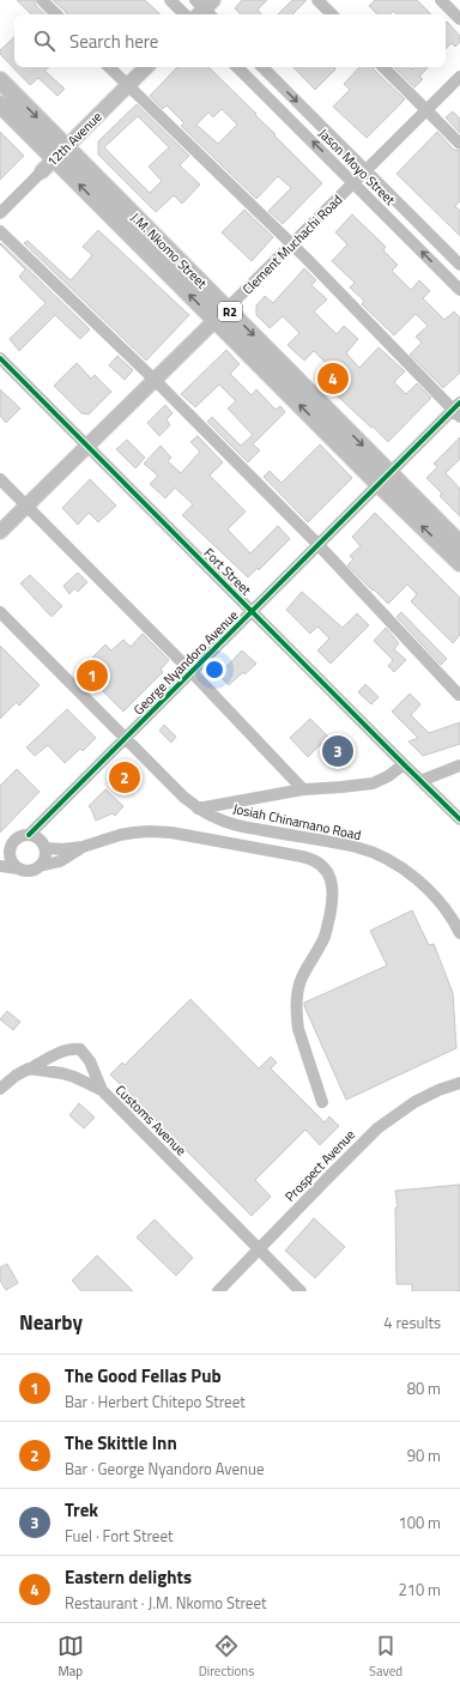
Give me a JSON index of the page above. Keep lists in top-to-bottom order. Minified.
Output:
{"streets":{"highway":["J.M. Nkomo Street","R2"],"main road":["12th Avenue","Clement Muchachi Road"],"street":["Jason Moyo Street","Fort Street","George Nyandoro Avenue","Josiah Chinamano Road","Customs Avenue","Prospect Avenue"]},"crossings":[["12th Avenue","J.M. Nkomo Street"],["Jason Moyo Street","Clement Muchachi Road"],["Clement Muchachi Road","J.M. Nkomo Street"],["Clement Muchachi Road","Fort Street"],["J.M. Nkomo Street","George Nyandoro Avenue"],["Fort Street","George Nyandoro Avenue"],["George Nyandoro Avenue","Josiah Chinamano Road"],["Customs Avenue","Prospect Avenue"]],"page":{"search":"Search here","pins":["4","1","3","2"],"heading":["Nearby","4 results"],"list":[{"mark":"1","name":"The Good Fellas Pub","note":"Bar · Herbert Chitepo Street","value":"80 m"},{"mark":"2","name":"The Skittle Inn","note":"Bar · George Nyandoro Avenue","value":"90 m"},{"mark":"3","name":"Trek","note":"Fuel · Fort Street","value":"100 m"},{"mark":"4","name":"Eastern delights","note":"Restaurant · J.M. Nkomo Street","value":"210 m"}],"nav":["Map","Directions","Saved"]}}
